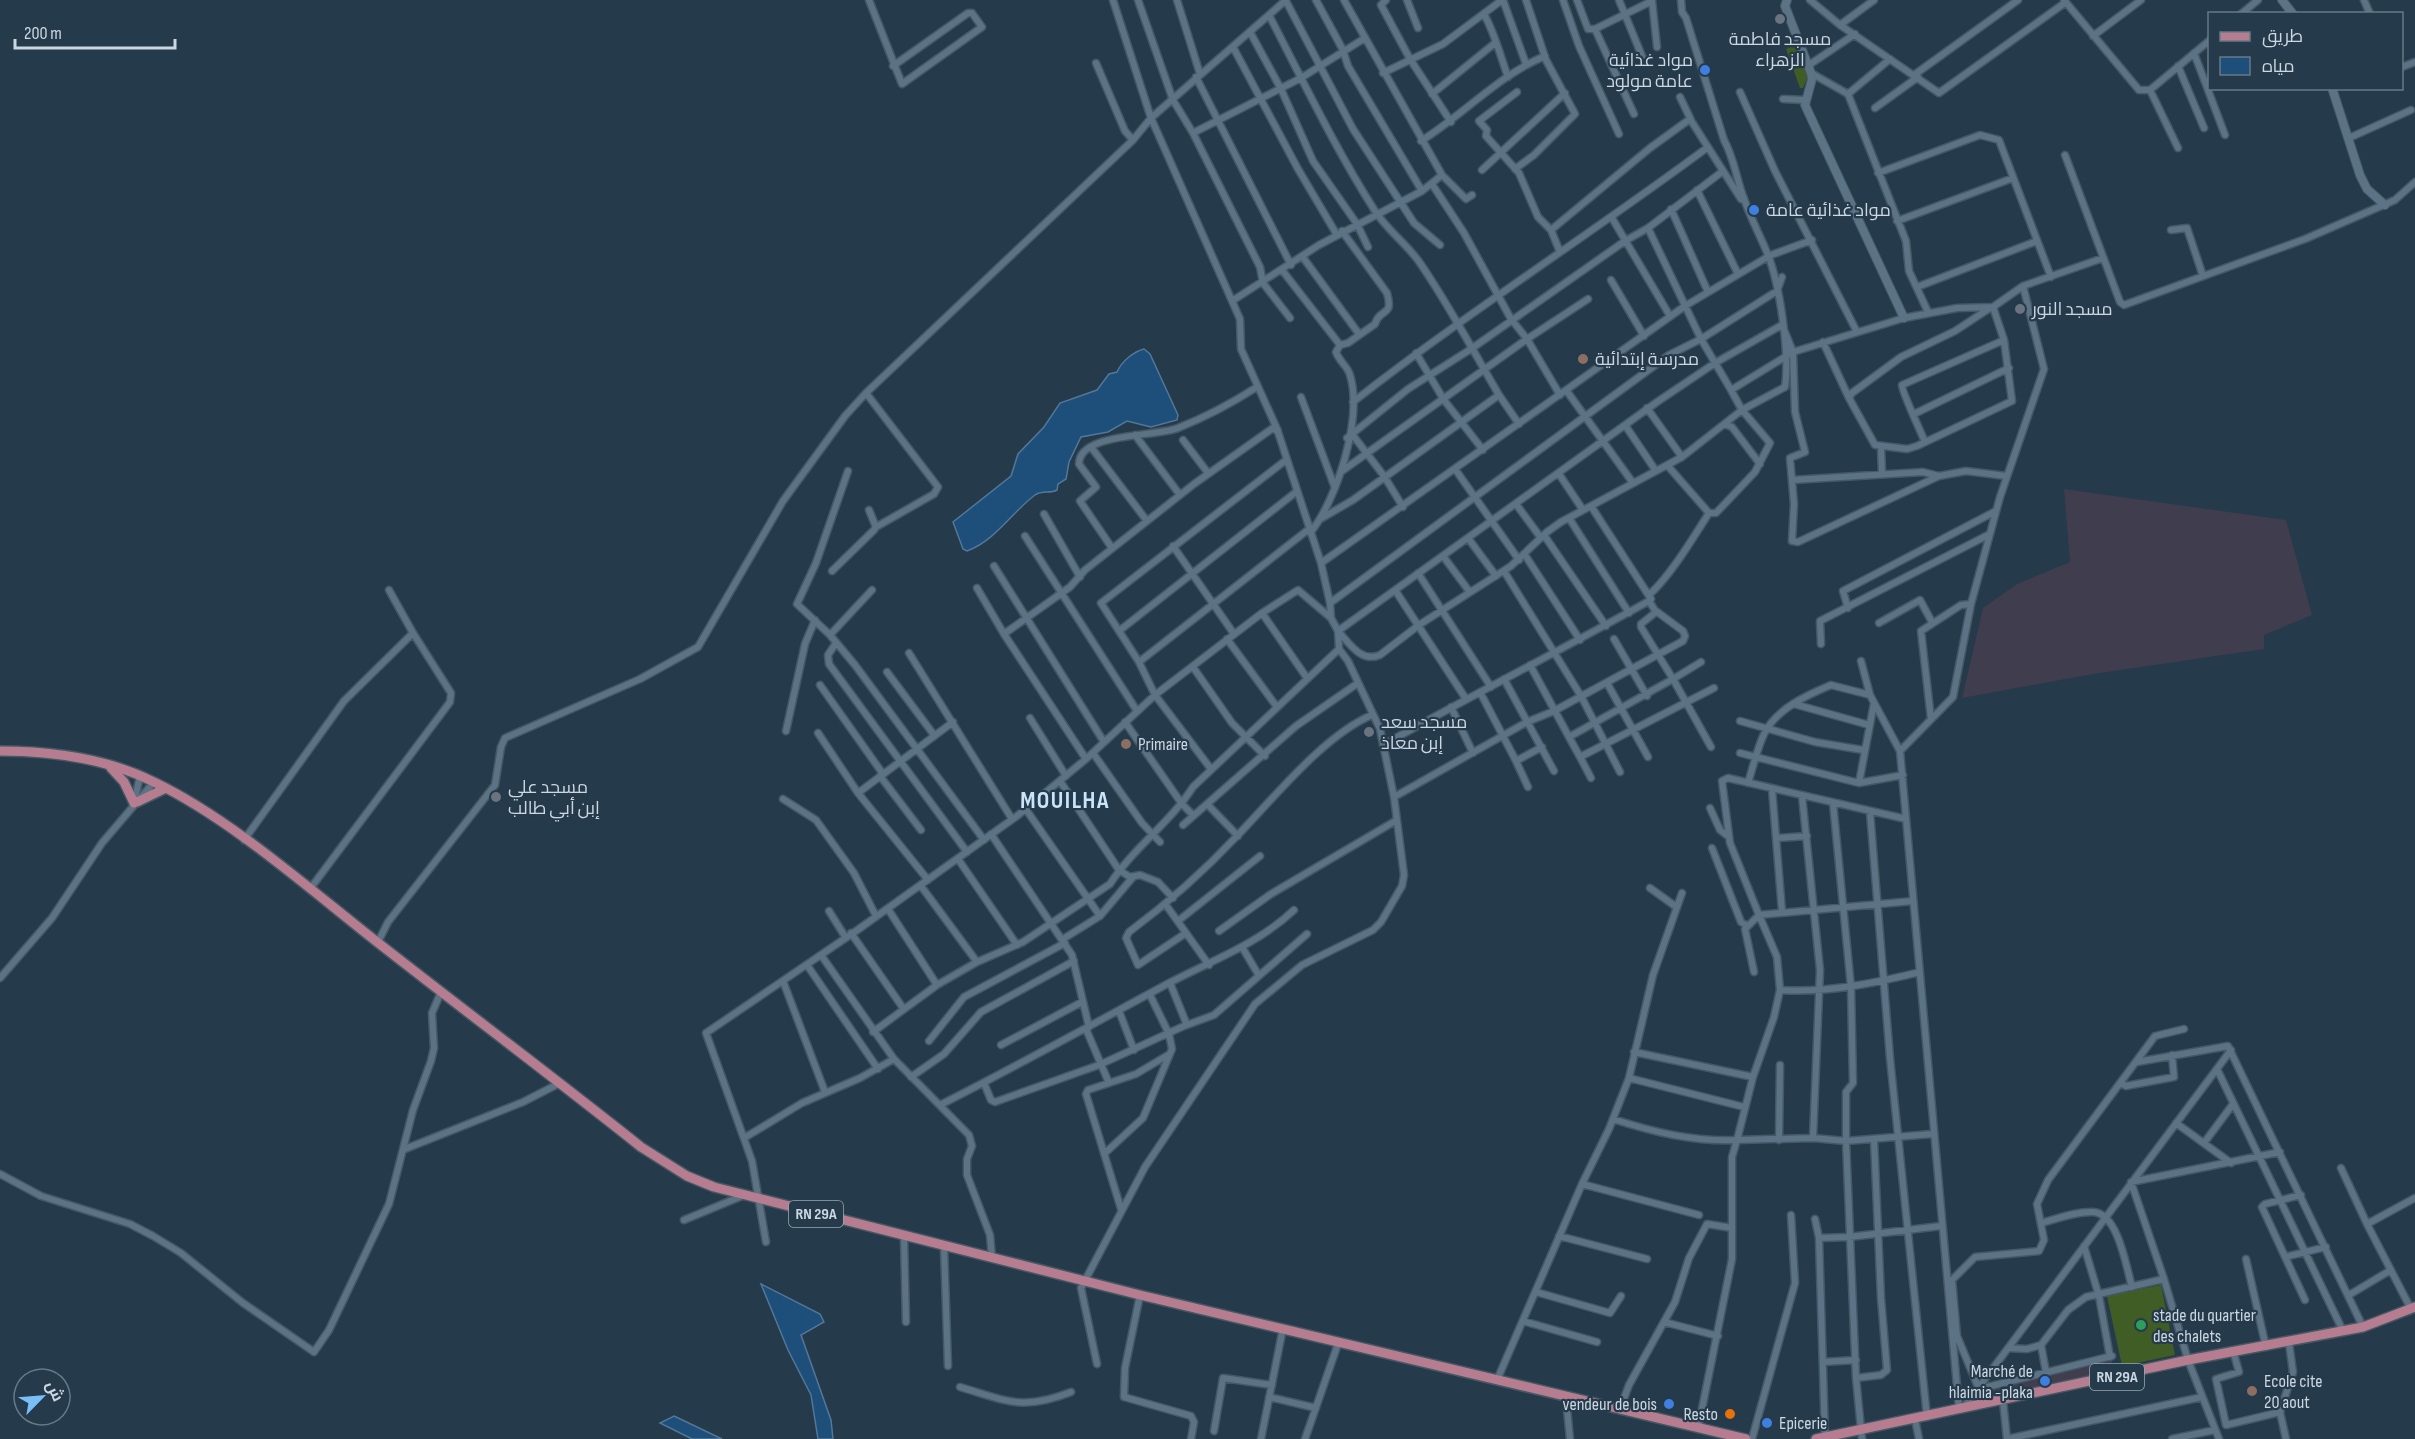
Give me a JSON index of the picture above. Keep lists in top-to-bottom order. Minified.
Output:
{"streets":{"main road":["RN 29A"]},"districts":["MOUILHA"],"places":["مسجد فاطمة الزهراء","مواد غذائية عامة مولود","مواد غذائية عامة","مسجد النور","مدرسة إبتدائية","مسجد سعد إبن معاذ","Primaire","مسجد علي إبن أبي طالب","stade du quartier des chalets","Marché de hlaimia -plaka","Ecole cite 20 aout","vendeur de bois","Resto","Epicerie"],"legend":["طريق","مياه"],"scale_bar":"200 m","north":"top right"}
